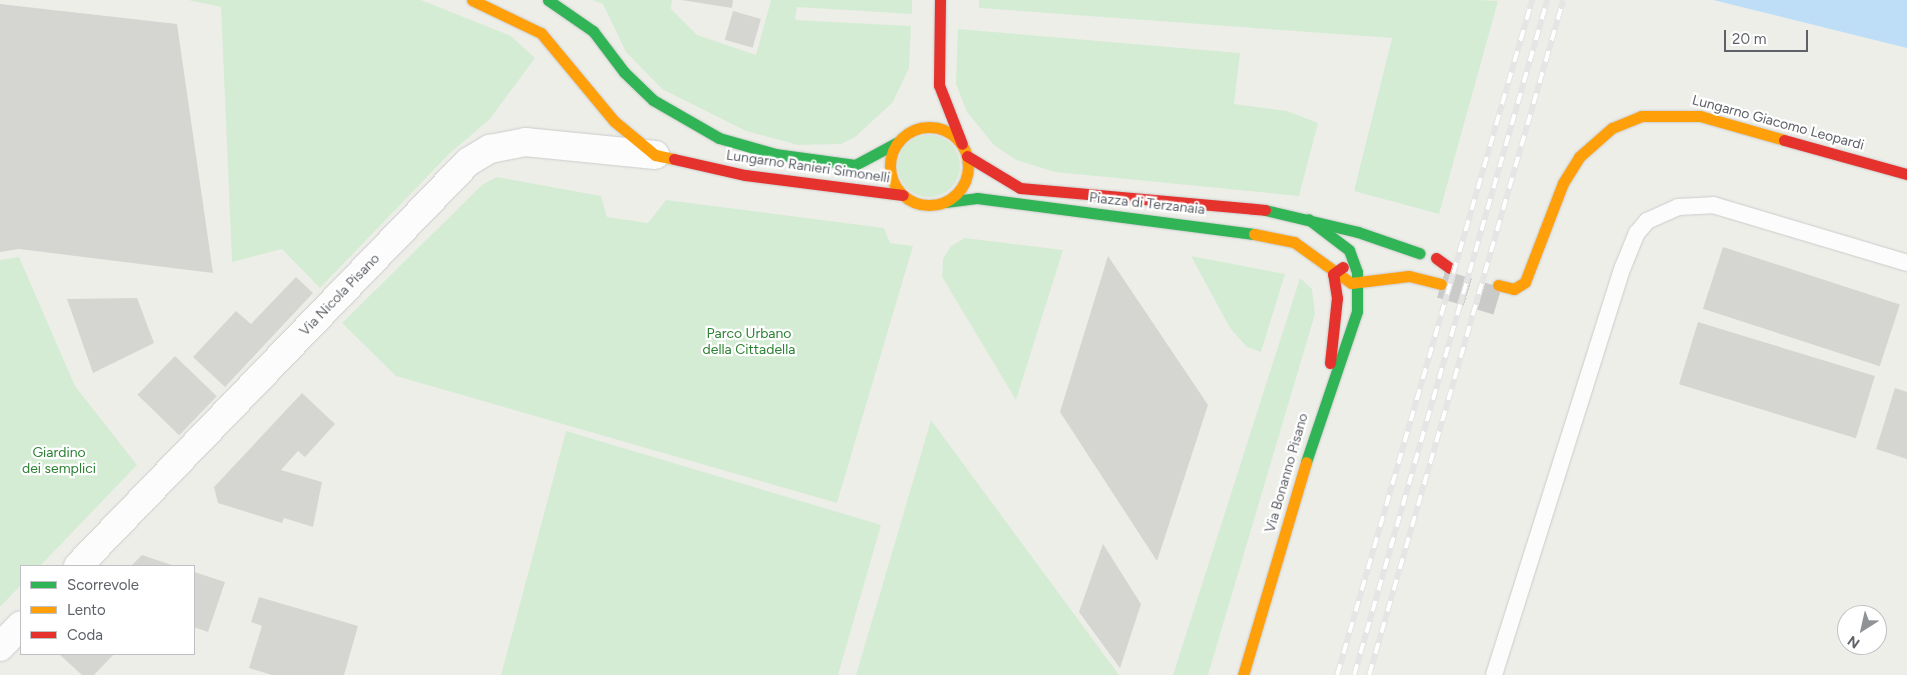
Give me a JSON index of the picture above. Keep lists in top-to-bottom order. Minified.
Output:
{"streets":{"main road":["Lungarno Giacomo Leopardi","Lungarno Ranieri Simonelli","Piazza di Terzanaia","Via Bonanno Pisano"],"street":["Via Nicola Pisano"]},"crossings":[["Lungarno Ranieri Simonelli","Piazza di Terzanaia"],["Lungarno Ranieri Simonelli","Via Nicola Pisano"],["Piazza di Terzanaia","Via Bonanno Pisano"]],"parks":["Parco Urbano della Cittadella","Giardino dei semplici"],"legend":["Scorrevole","Lento","Coda"],"scale_bar":"20 m","north":"bottom left"}
